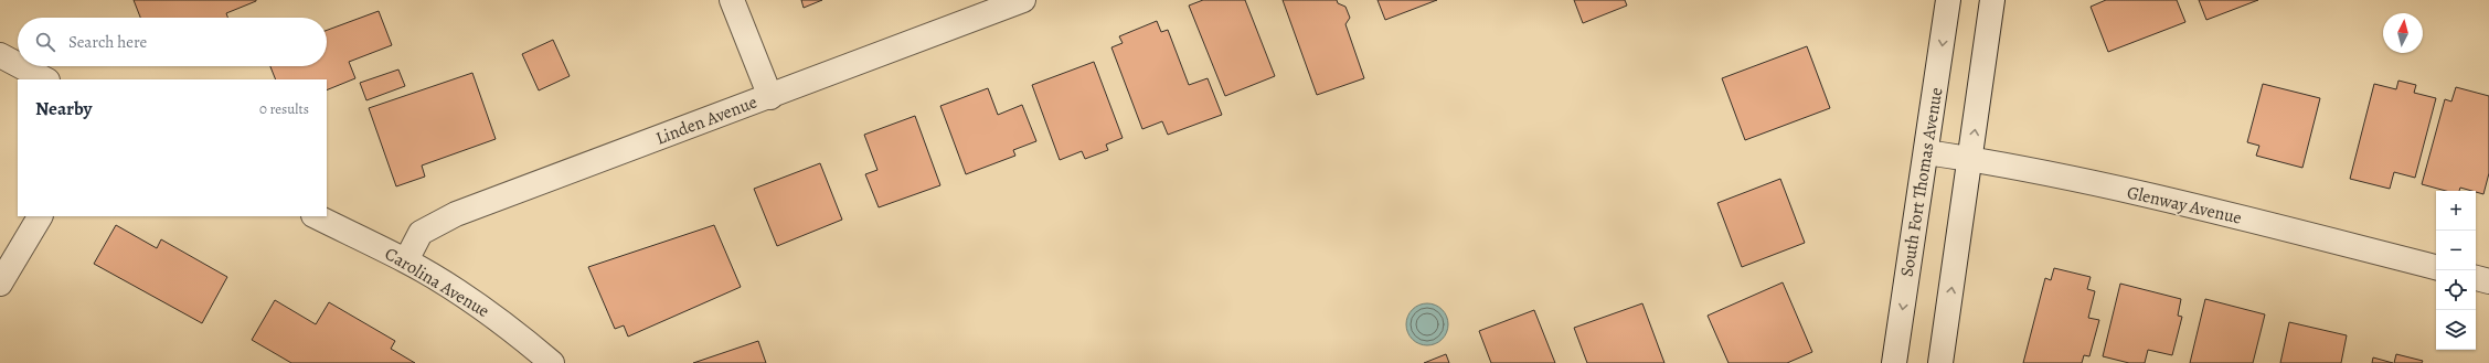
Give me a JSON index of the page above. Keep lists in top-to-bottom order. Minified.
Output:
{"streets":{"street":["Linden Avenue","South Fort Thomas Avenue","Glenway Avenue","Carolina Avenue"]},"crossings":[["Linden Avenue","Carolina Avenue"],["South Fort Thomas Avenue","Glenway Avenue"]],"north":"top","page":{"search":"Search here","heading":["Nearby","0 results"],"map_buttons":["+","−"]}}
